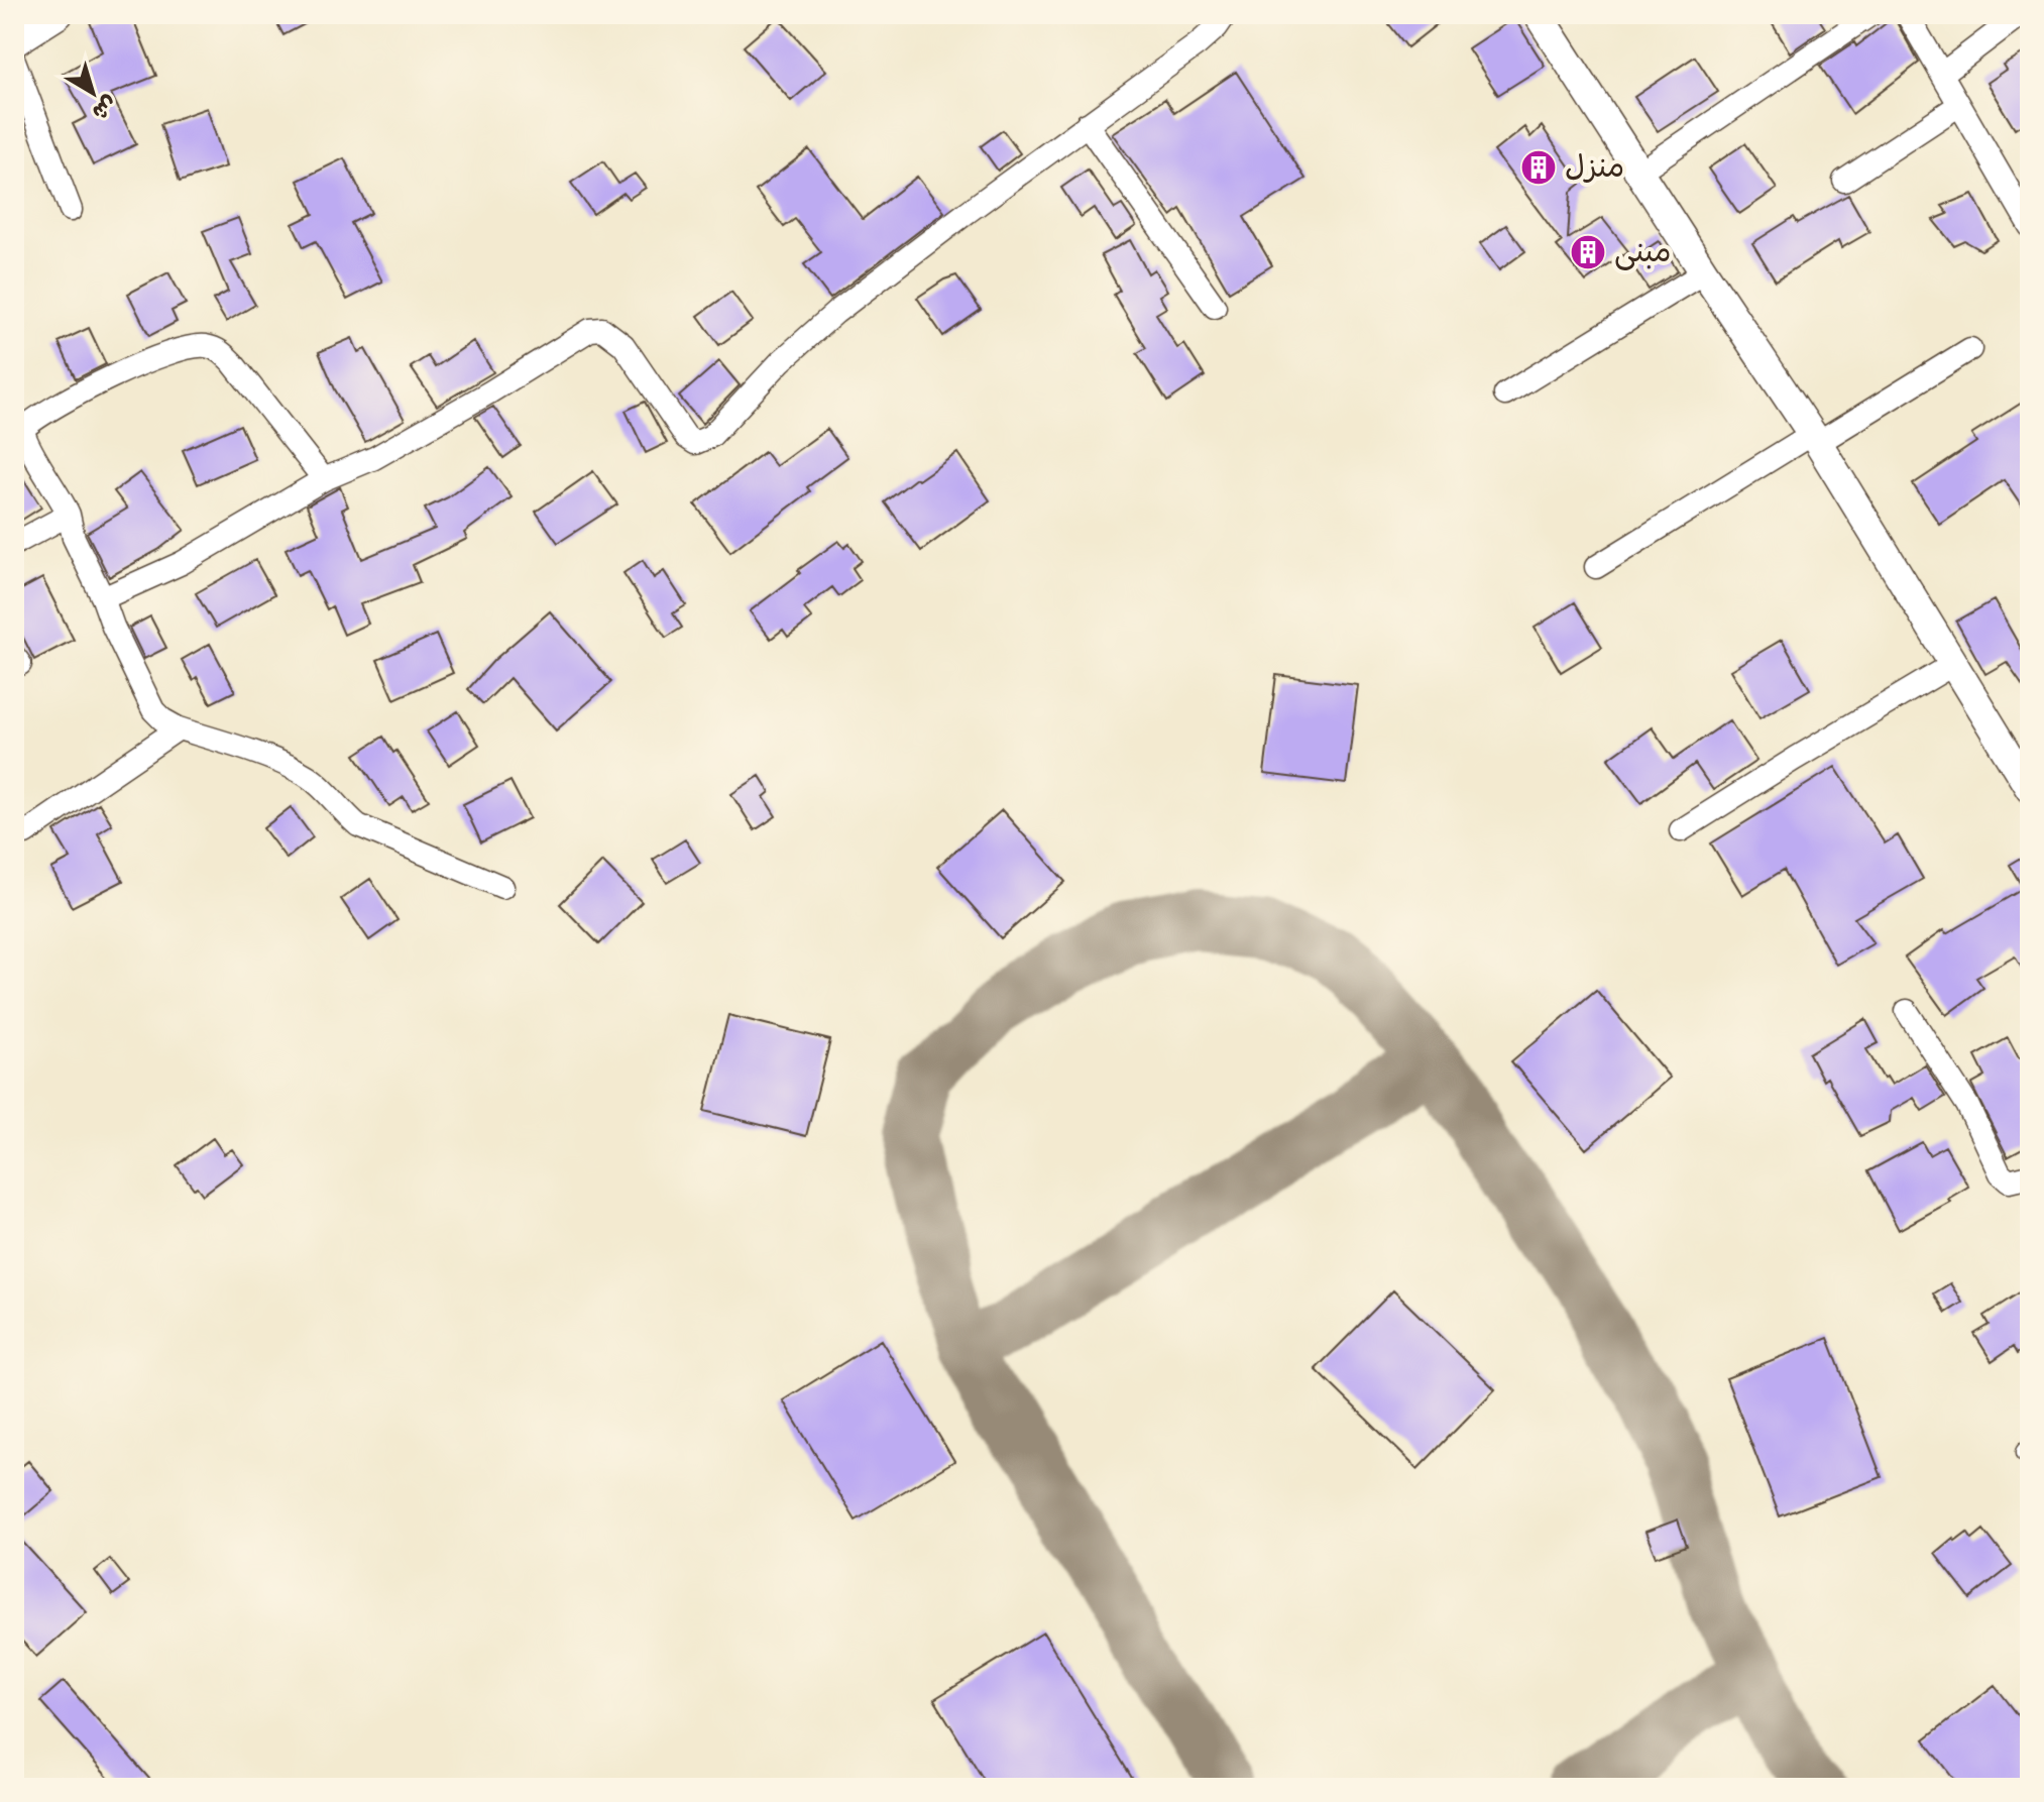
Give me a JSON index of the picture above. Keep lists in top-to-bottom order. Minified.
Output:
{"places":{"building":["منزل","مبنى"]},"north":"bottom right"}
